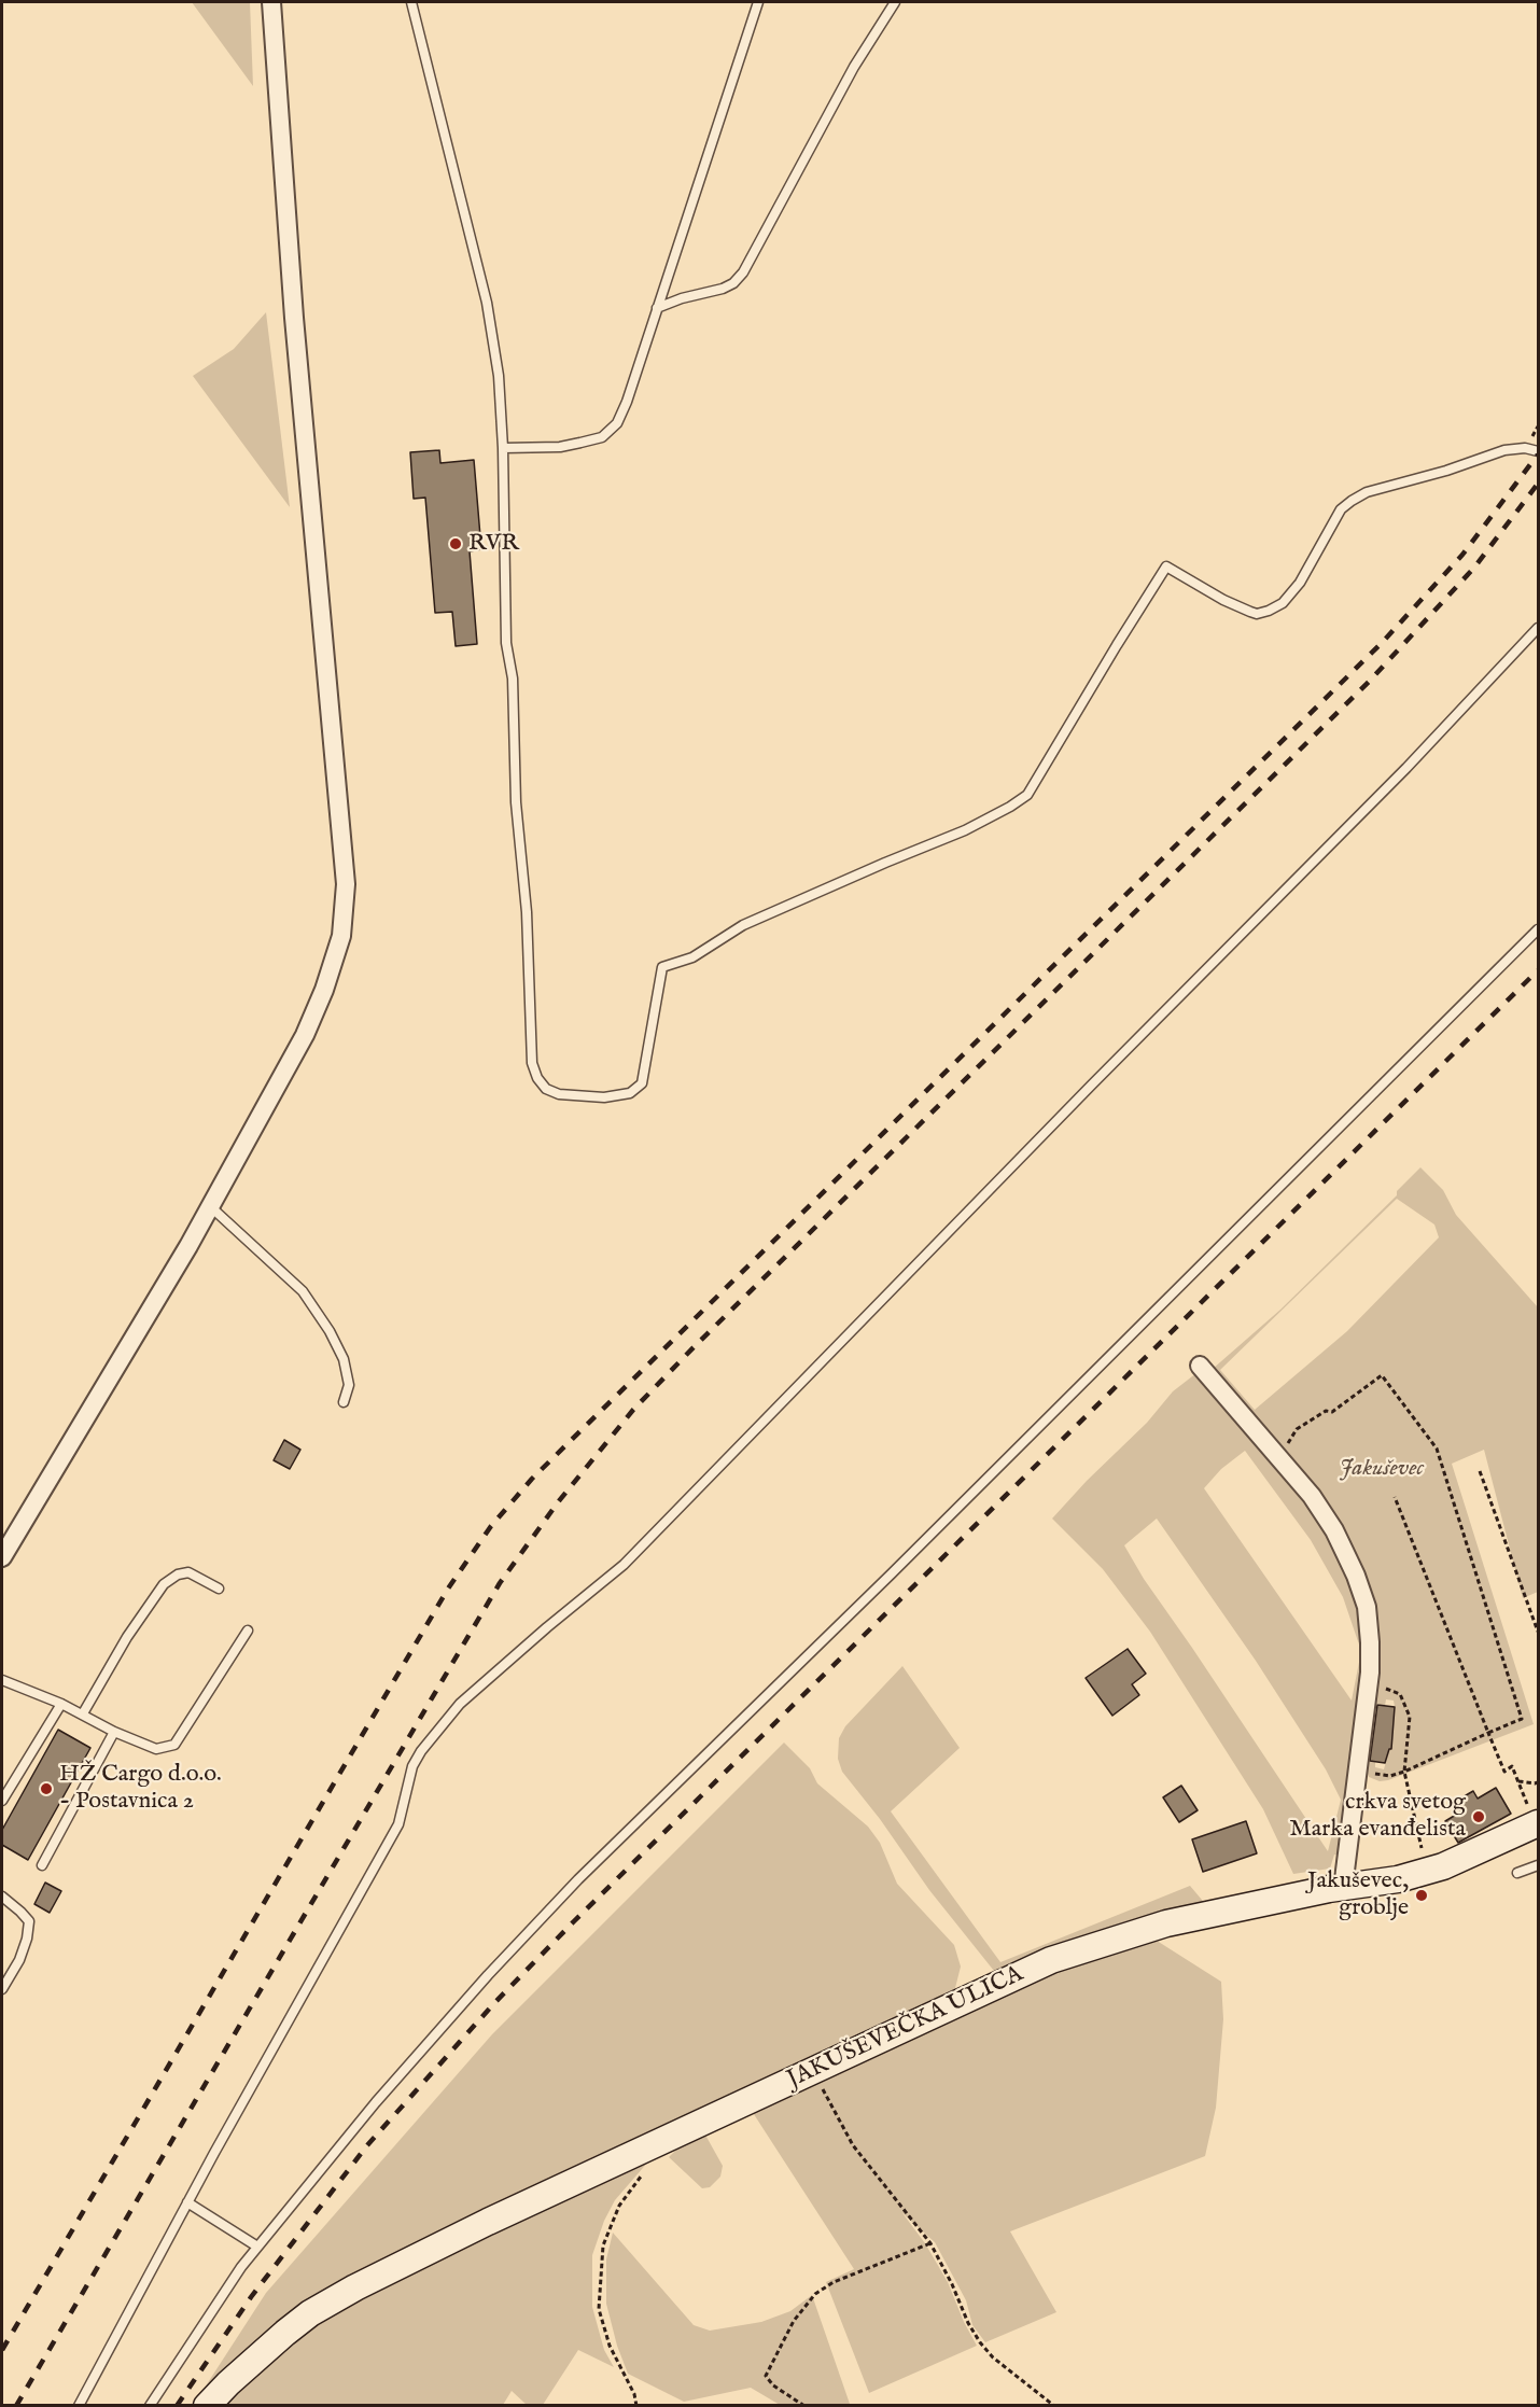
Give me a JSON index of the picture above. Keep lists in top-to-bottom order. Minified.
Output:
{"streets":{"main road":["JAKUŠEVEČKA ULICA"]},"parks":["Jakuševec"],"places":["RVR","HŽ Cargo d.o.o. - Postavnica 2","crkva svetog Marka evanđelista","Jakuševec, groblje"]}
